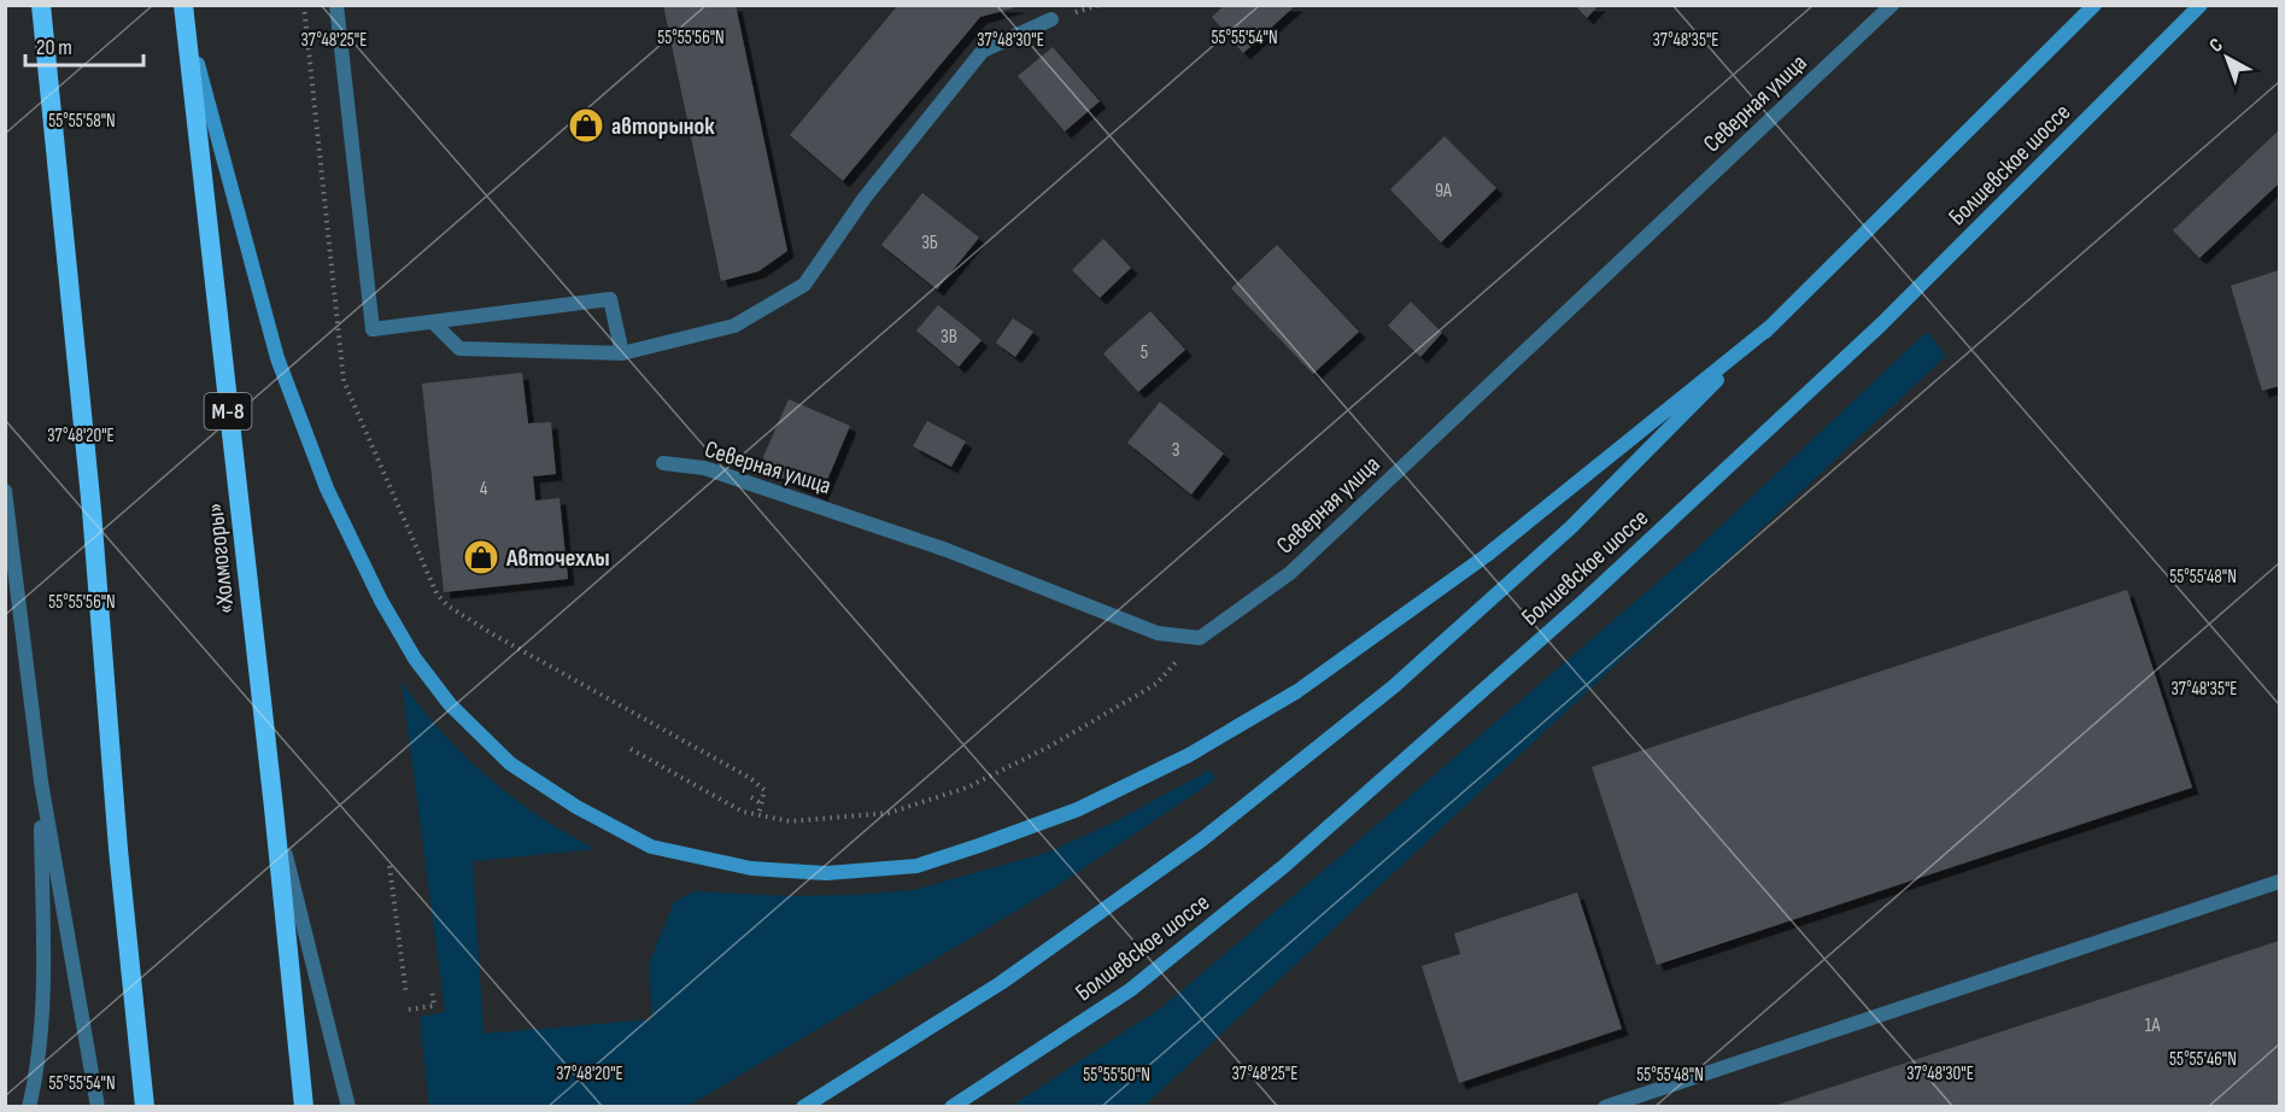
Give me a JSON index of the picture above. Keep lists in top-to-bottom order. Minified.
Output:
{"streets":{"highway":["М-8","«Холмогоры»"],"main road":["Болшевское шоссе"],"street":["Северная улица"]},"places":{"shop":["авторынок","Авточехлы"]},"house_numbers":["9А","3Б","3В","5","3","4","1А"],"scale_bar":"20 m","north":"top left","coordinates":["55°55'56\"N","55°55'54\"N","37°48'25\"E","37°48'35\"E","37°48'30\"E","55°55'58\"N","37°48'20\"E","55°55'48\"N","55°55'46\"N","55°55'50\"N"]}
